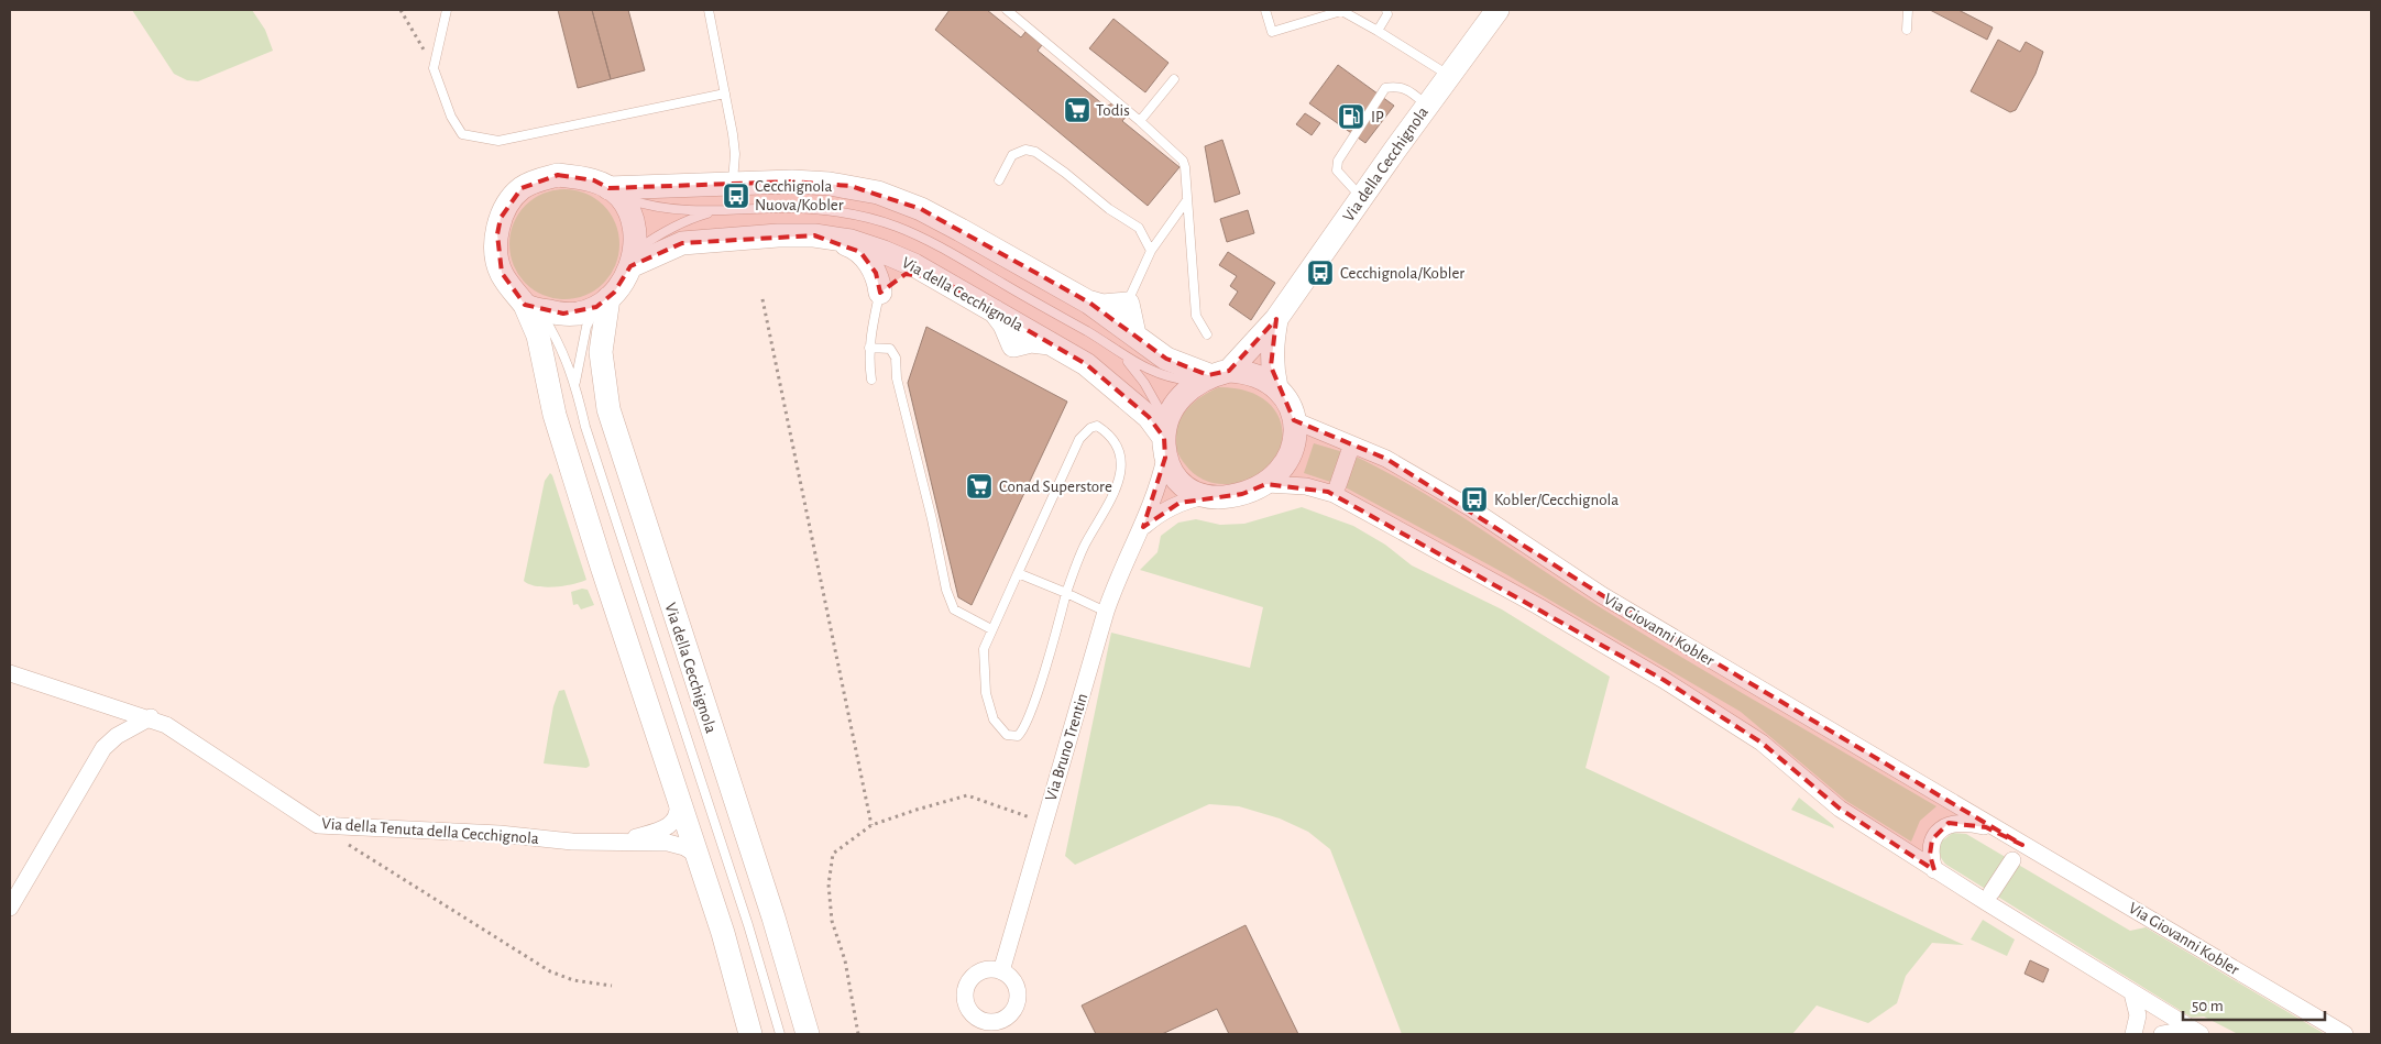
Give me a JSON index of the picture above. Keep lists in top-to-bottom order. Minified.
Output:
{"streets":{"street":["Via della Cecchignola","Via Giovanni Kobler","Via Bruno Trentin","Via della Tenuta della Cecchignola"]},"crossings":[["Via della Cecchignola","Via Giovanni Kobler"],["Via della Cecchignola","Via Bruno Trentin"],["Via Giovanni Kobler","Via Bruno Trentin"]],"places":{"supermarket":["Todis","Conad Superstore"],"fuel station":["IP"],"bus stop":["Cecchignola Nuova/Kobler","Cecchignola/Kobler","Kobler/Cecchignola"]},"scale_bar":"50 m"}
